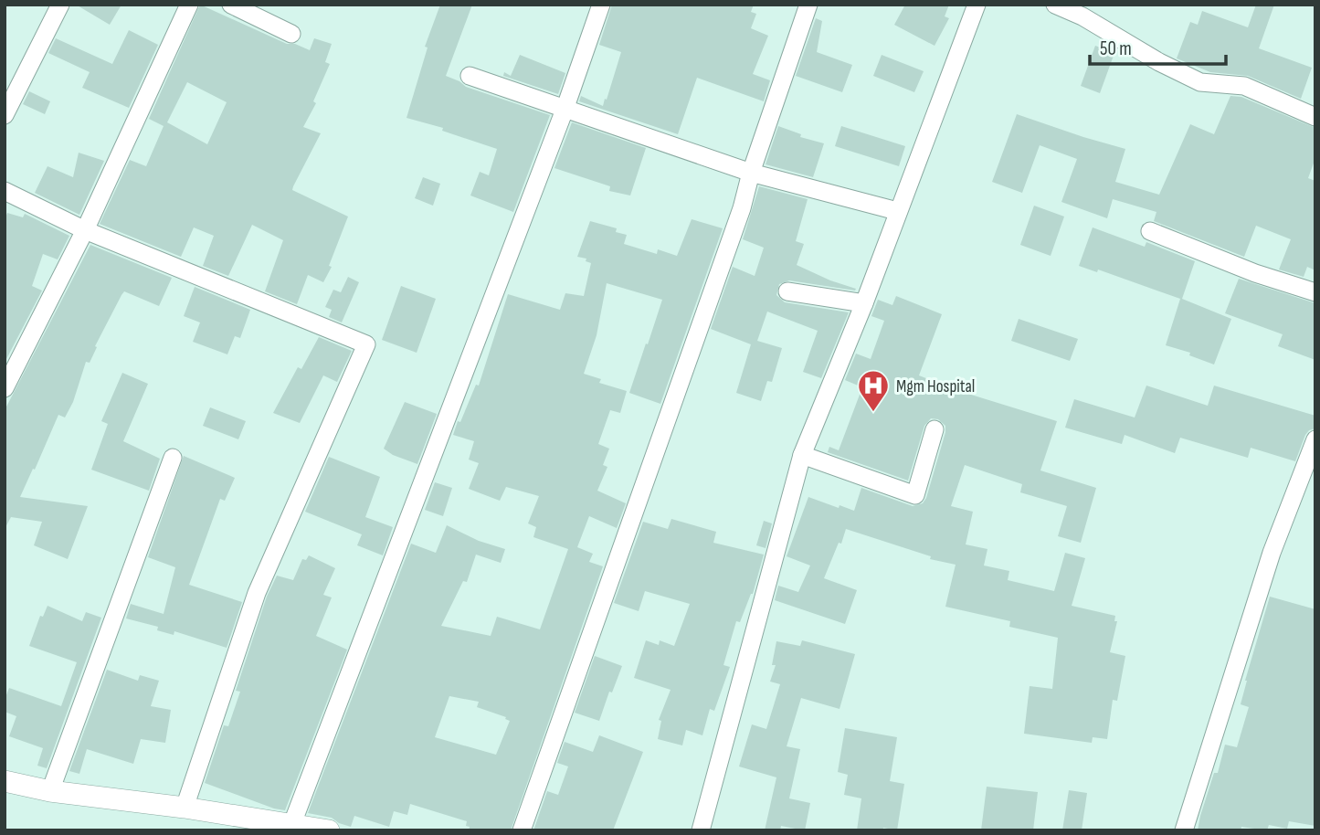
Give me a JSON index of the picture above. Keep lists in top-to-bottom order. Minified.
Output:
{"places":{"hospital":["Mgm Hospital"]},"scale_bar":"50 m"}
